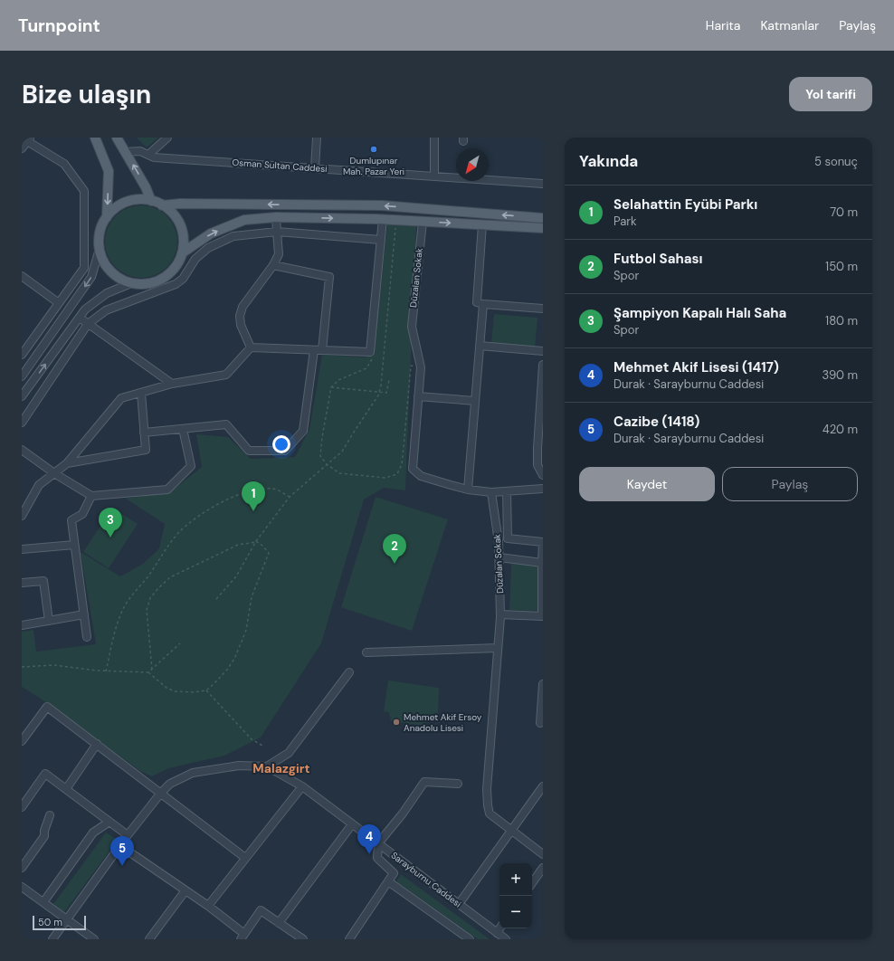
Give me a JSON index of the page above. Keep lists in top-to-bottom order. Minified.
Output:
{"streets":{"street":["Osman Sultan Caddesi","Düzalan Sokak","Sarayburnu Caddesi"]},"districts":["Malazgirt"],"places":["Dumlupınar Mah. Pazar Yeri","Mehmet Akif Ersoy Anadolu Lisesi"],"scale_bar":"50 m","north":"bottom left","page":{"header":"Turnpoint","nav":["Harita","Katmanlar","Paylaş"],"buttons":["Yol tarifi",["Kaydet","Paylaş"]],"title":"Bize ulaşın","heading":["Yakında","5 sonuç"],"list":[{"mark":"1","name":"Selahattin Eyübi Parkı","note":"Park","value":"70 m"},{"mark":"2","name":"Futbol Sahası","note":"Spor","value":"150 m"},{"mark":"3","name":"Şampiyon Kapalı Halı Saha","note":"Spor","value":"180 m"},{"mark":"4","name":"Mehmet Akif Lisesi (1417)","note":"Durak · Sarayburnu Caddesi","value":"390 m"},{"mark":"5","name":"Cazibe (1418)","note":"Durak · Sarayburnu Caddesi","value":"420 m"}],"pins":["1","3","2","4","5"],"map_buttons":["+","−"],"scale":"50 m"}}
